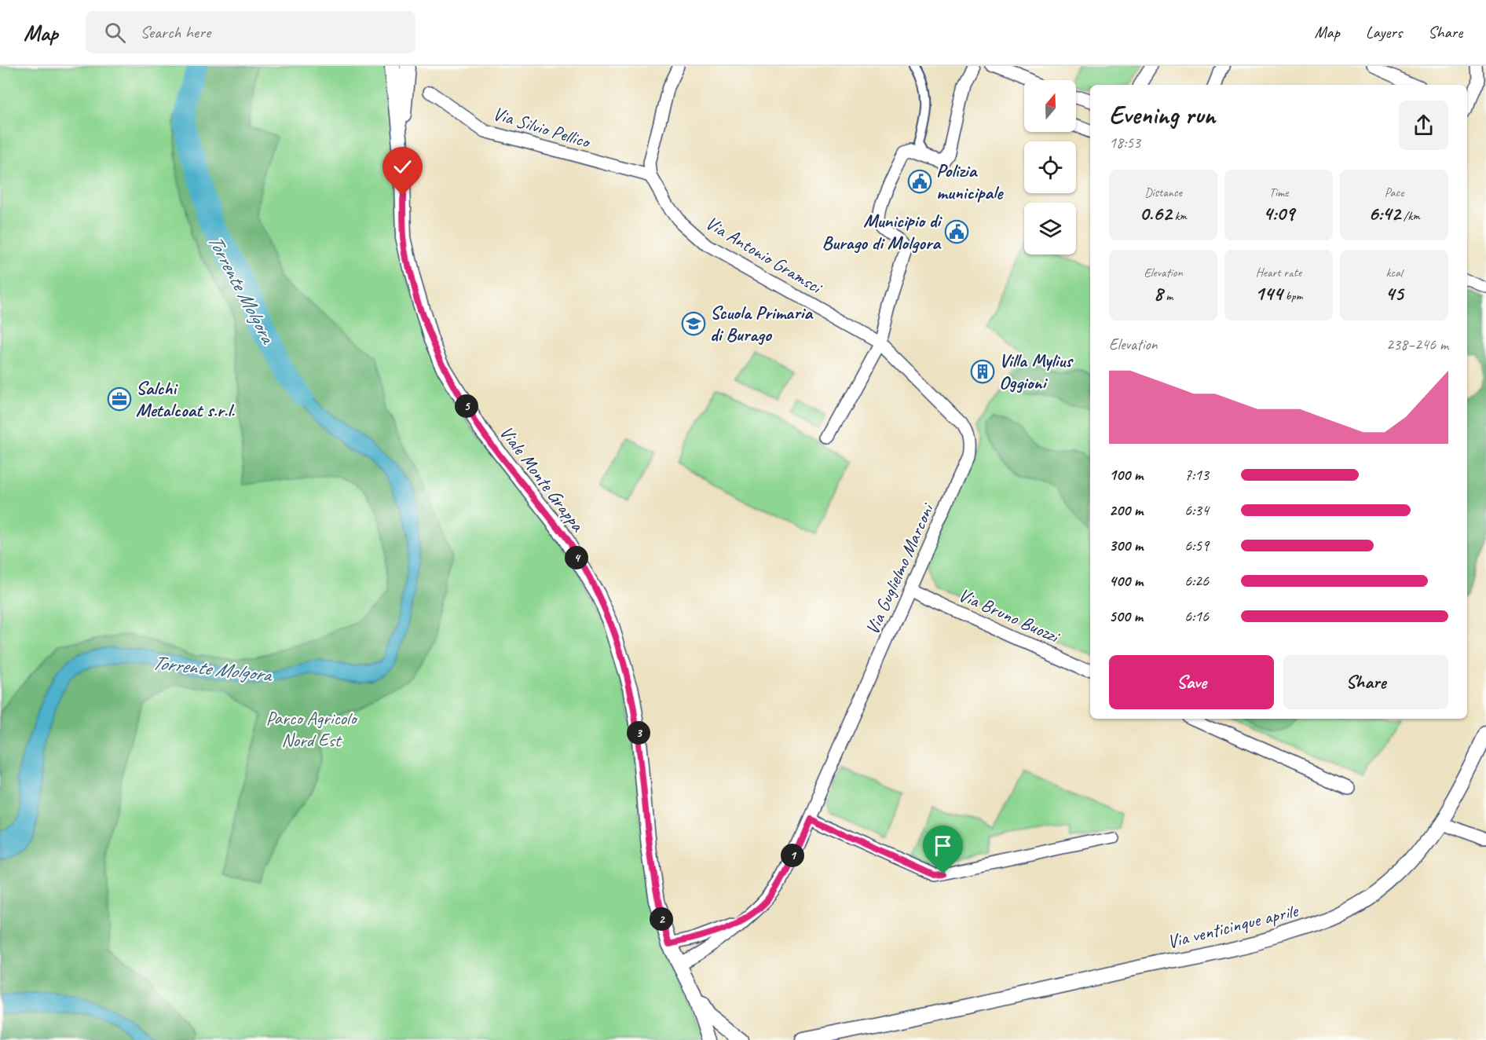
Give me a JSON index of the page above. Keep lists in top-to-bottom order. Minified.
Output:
{"streets":{"street":["Via Silvio Pellico","Via Antonio Gramsci","Viale Monte Grappa","Via Guglielmo Marconi","Via Bruno Buozzi","Via venticinque aprile"]},"crossings":[["Via Silvio Pellico","Via Antonio Gramsci"],["Via Antonio Gramsci","Via Guglielmo Marconi"],["Viale Monte Grappa","Via Guglielmo Marconi"],["Via Guglielmo Marconi","Via Bruno Buozzi"]],"water":["Torrente Molgora"],"parks":["Parco Agricolo Nord Est"],"places":{"public building":["Polizia municipale","Municipio di Burago di Molgora"],"school or university":["Scuola Primaria di Burago"],"building":["Villa Mylius Oggioni"],"office":["Salchi Metalcoat s.r.l."]},"north":"top","page":{"header":"Map","search":"Search here","nav":["Map","Layers","Share"],"heading":["Evening run","18:53"],"stats":[["Distance","0.62 km"],["Time","4:09"],["Pace","6:42 /km"],["Elevation","8 m"],["Heart rate","144 bpm"],["kcal","45"]],"chart":["Elevation","238–246 m"],"pins":["5","4","3","1","2"],"list":[{"name":"100 m","note":"7:13"},{"name":"200 m","note":"6:34"},{"name":"300 m","note":"6:59"},{"name":"400 m","note":"6:26"},{"name":"500 m","note":"6:16"}],"buttons":["Save","Share"]}}
